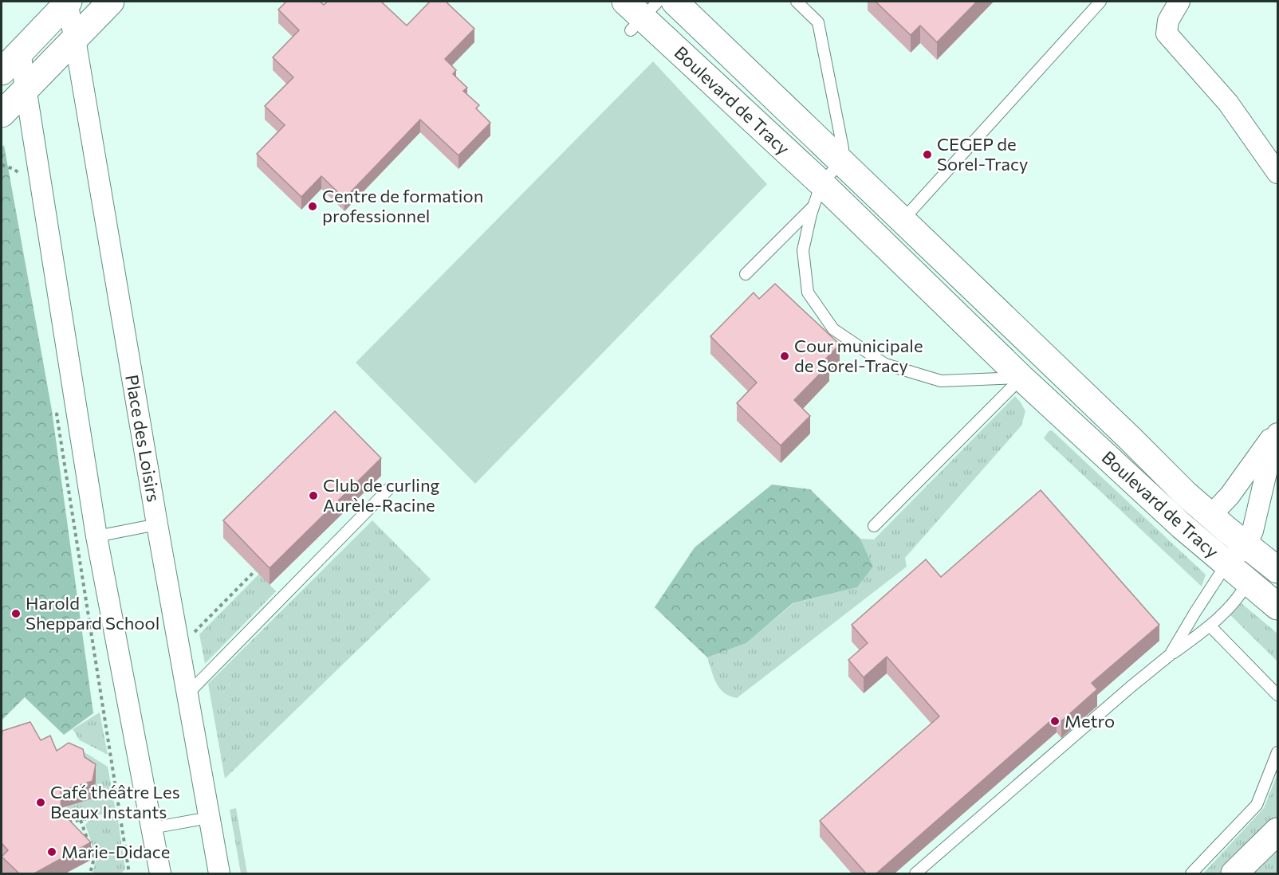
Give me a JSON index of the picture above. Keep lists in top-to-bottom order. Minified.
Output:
{"streets":{"street":["Boulevard de Tracy","Place des Loisirs"]},"places":["CEGEP de Sorel-Tracy","Centre de formation professionnel","Cour municipale de Sorel-Tracy","Club de curling Aurèle-Racine","Harold Sheppard School","Metro","Café théâtre Les Beaux Instants","Marie-Didace"]}
